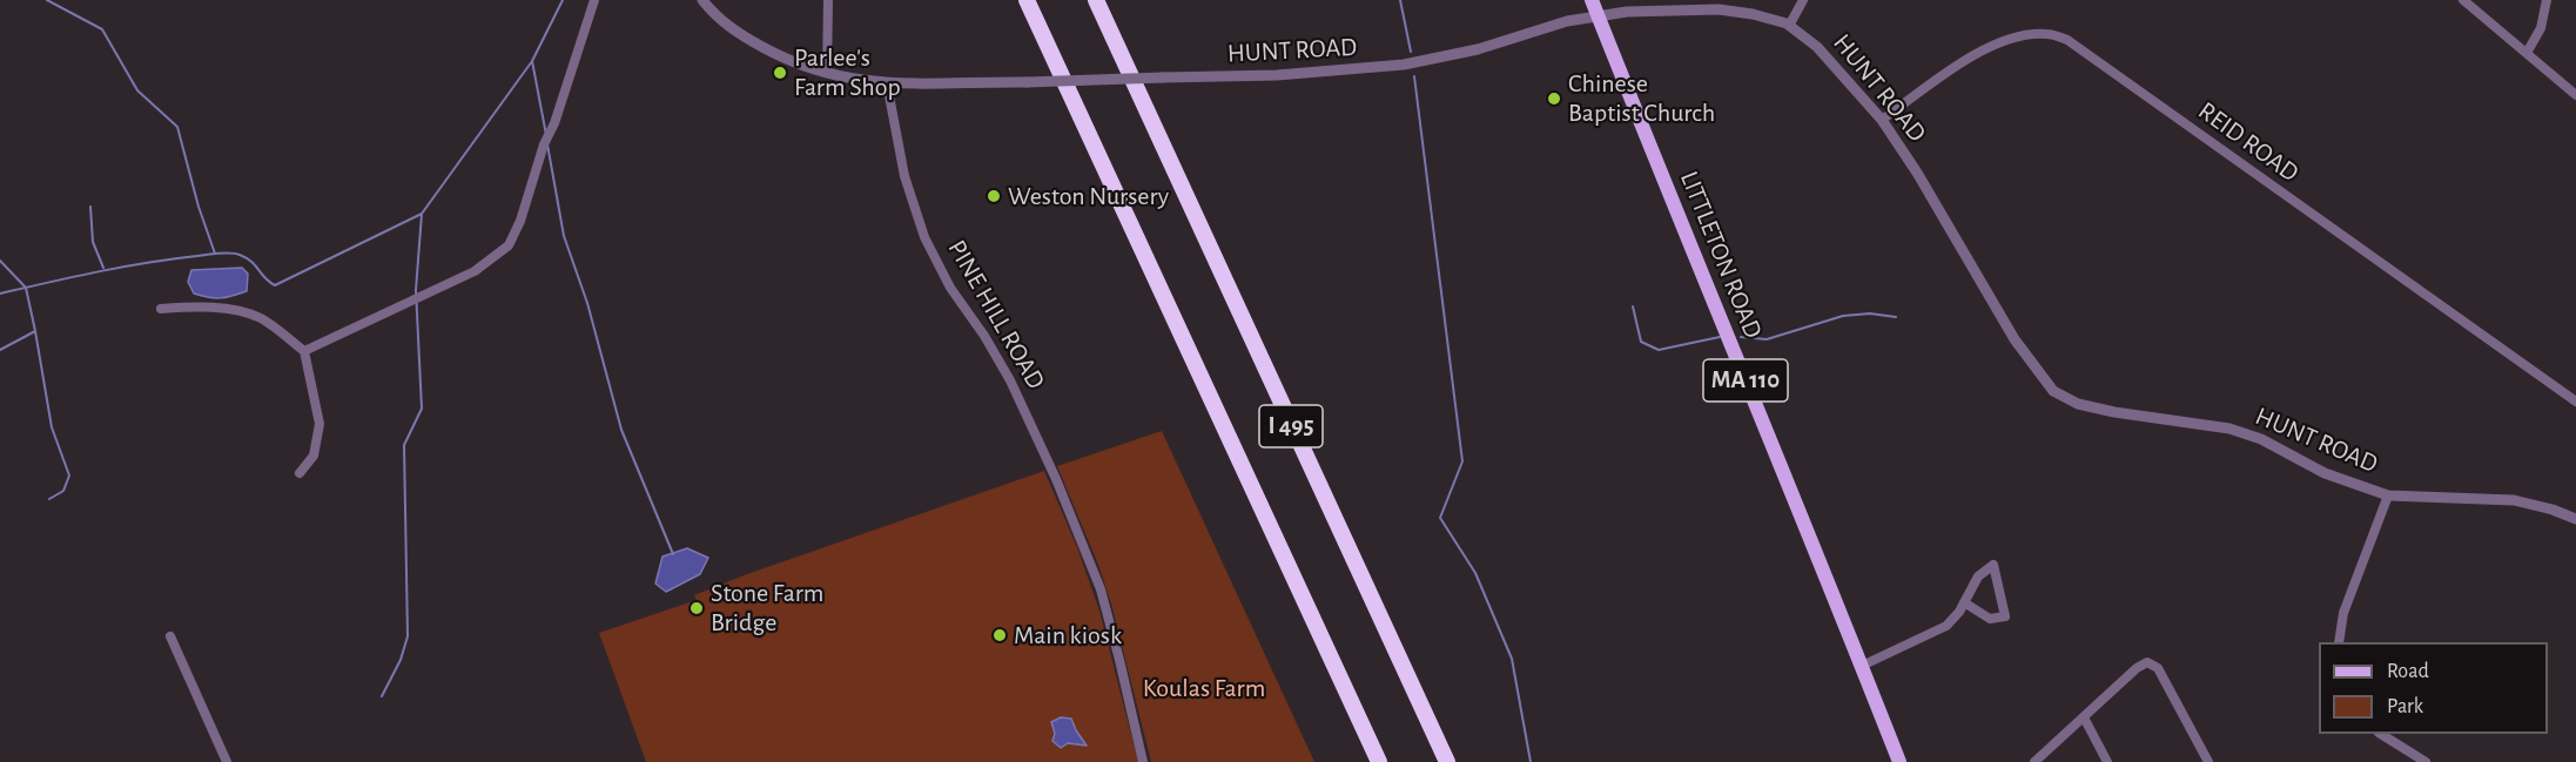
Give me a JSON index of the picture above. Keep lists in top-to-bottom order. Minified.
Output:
{"streets":{"highway":["I 495"],"main road":["LITTLETON ROAD","MA 110"],"street":["HUNT ROAD","REID ROAD","PINE HILL ROAD"]},"crossings":[["HUNT ROAD","REID ROAD"],["HUNT ROAD","LITTLETON ROAD"],["HUNT ROAD","PINE HILL ROAD"]],"parks":["Koulas Farm"],"places":["Parlee's Farm Shop","Chinese Baptist Church","Weston Nursery","Stone Farm Bridge","Main kiosk"],"legend":["Road","Park"]}
